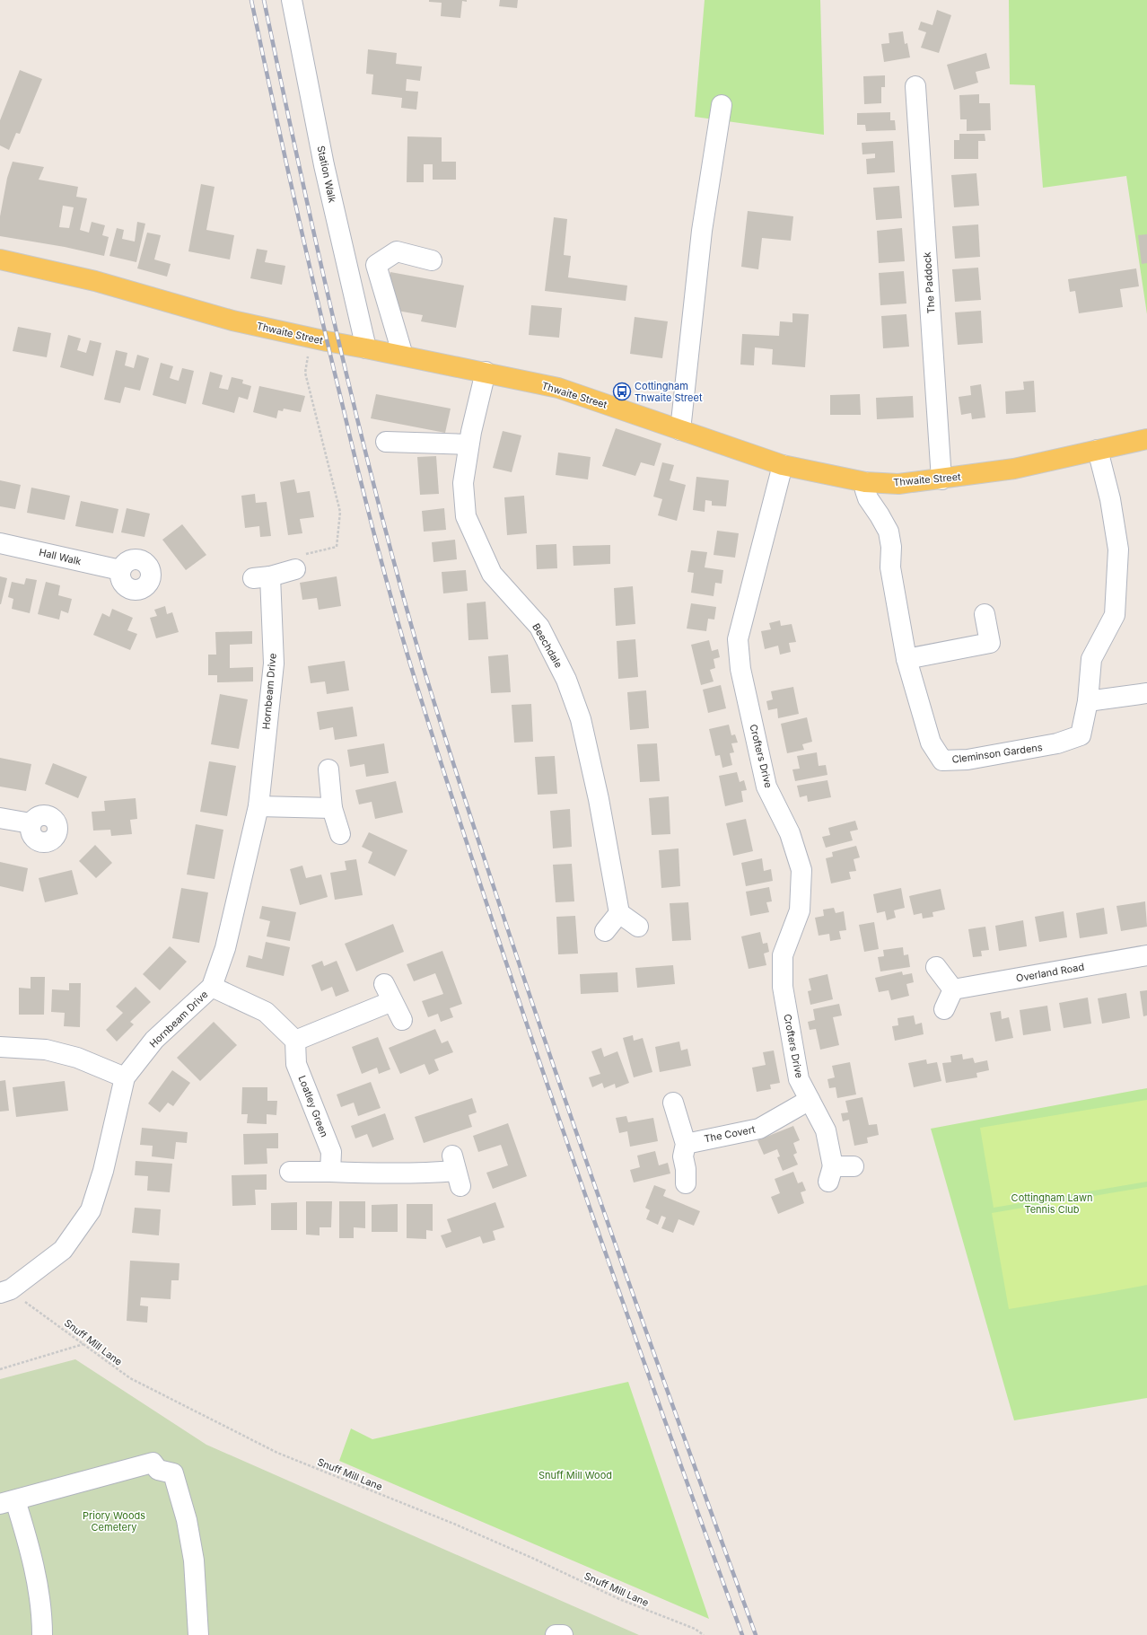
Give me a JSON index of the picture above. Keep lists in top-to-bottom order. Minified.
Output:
{"streets":{"main road":["Thwaite Street"],"street":["Station Walk","The Paddock","Hall Walk","Beechdale","Hornbeam Drive","Cleminson Gardens","Crofters Drive","Overland Road","Loatley Green","The Covert"],"path":["Snuff Mill Lane"]},"crossings":[["Station Walk","Thwaite Street"],["The Paddock","Thwaite Street"],["Thwaite Street","Beechdale"],["Thwaite Street","Cleminson Gardens"],["Thwaite Street","Crofters Drive"],["Hornbeam Drive","Snuff Mill Lane"],["Crofters Drive","The Covert"]],"parks":["Cottingham Lawn Tennis Club","Snuff Mill Wood","Priory Woods Cemetery"],"places":{"bus stop":["Cottingham Thwaite Street"]}}
